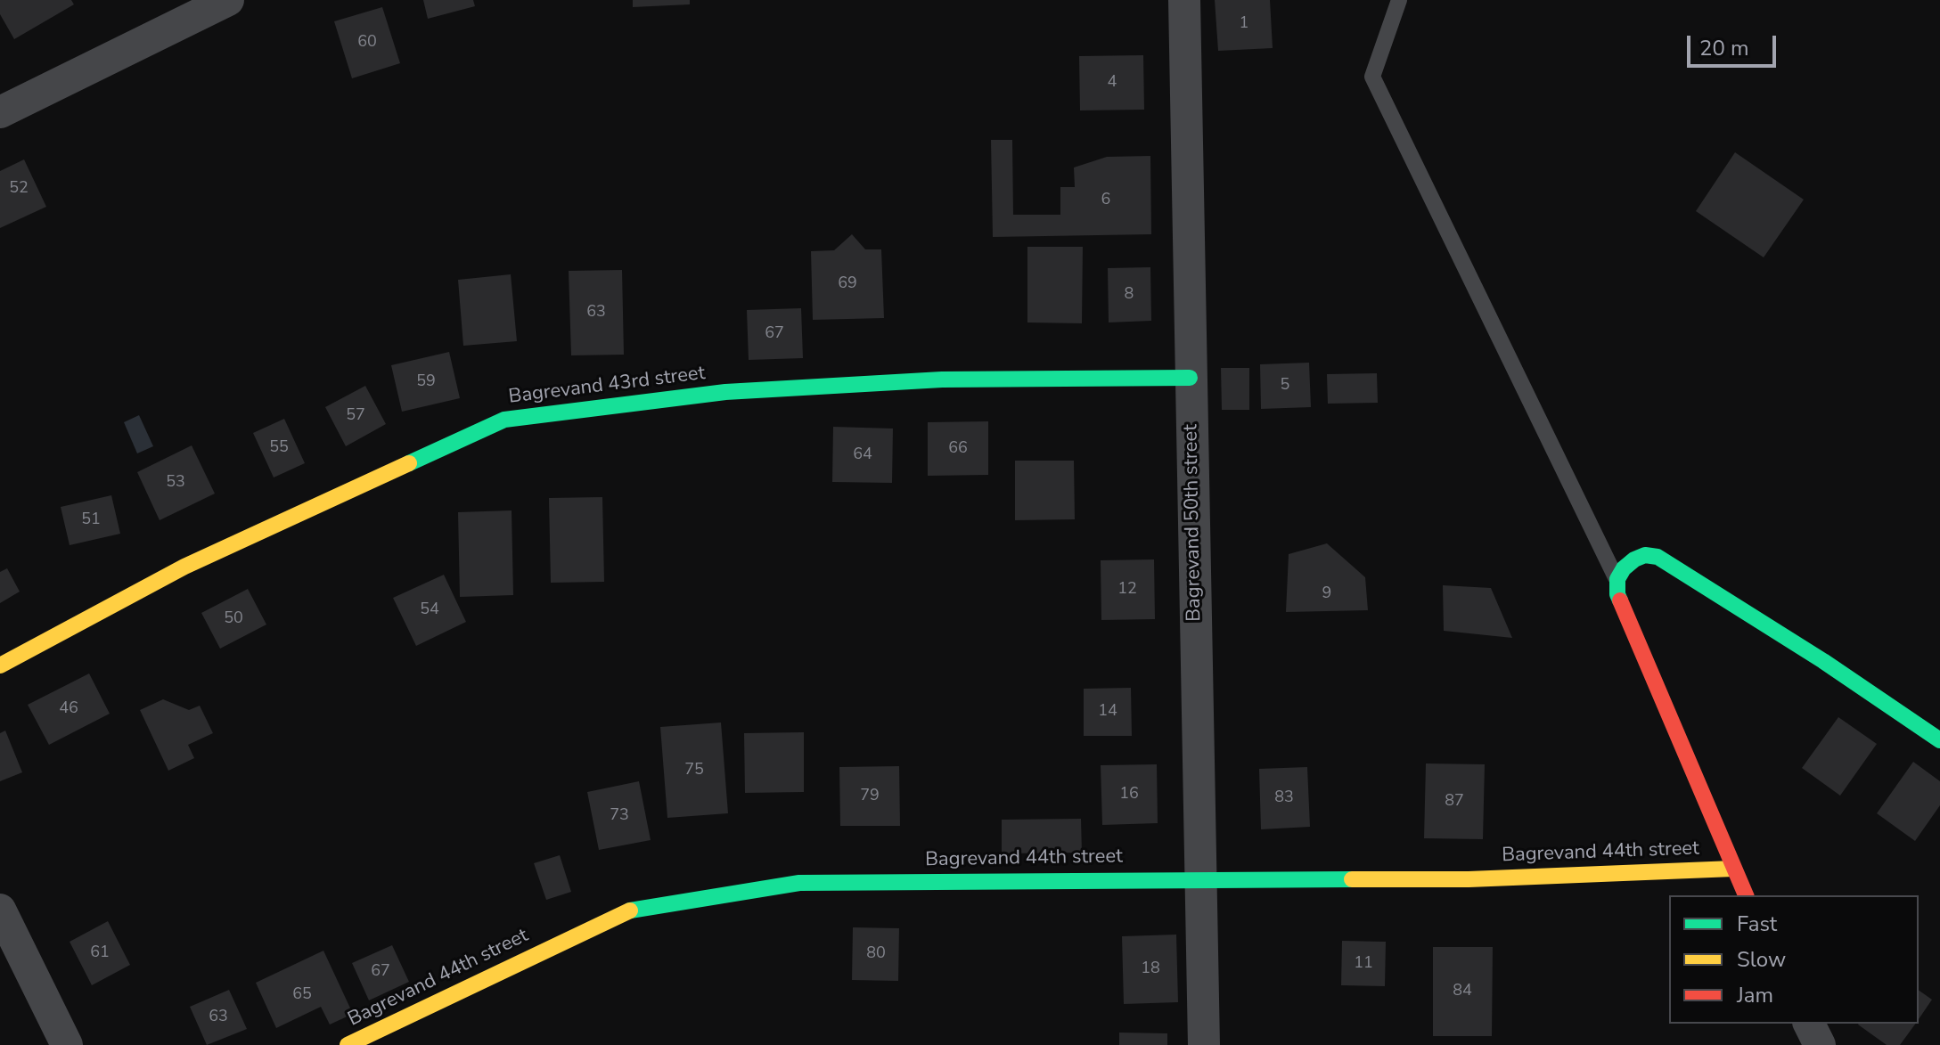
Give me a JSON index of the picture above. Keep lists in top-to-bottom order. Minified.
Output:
{"streets":{"street":["Bagrevand 43rd street","Bagrevand 50th street","Bagrevand 44th street"]},"crossings":[["Bagrevand 43rd street","Bagrevand 50th street"],["Bagrevand 50th street","Bagrevand 44th street"]],"house_numbers":["1","60","4","52","6","69","8","63","67","59","5","57","55","66","64","53","51","12","9","54","50","46","14","75","16","79","83","87","73","61","80","11","18","67","84","65","63"],"legend":["Fast","Slow","Jam"],"scale_bar":"20 m"}
